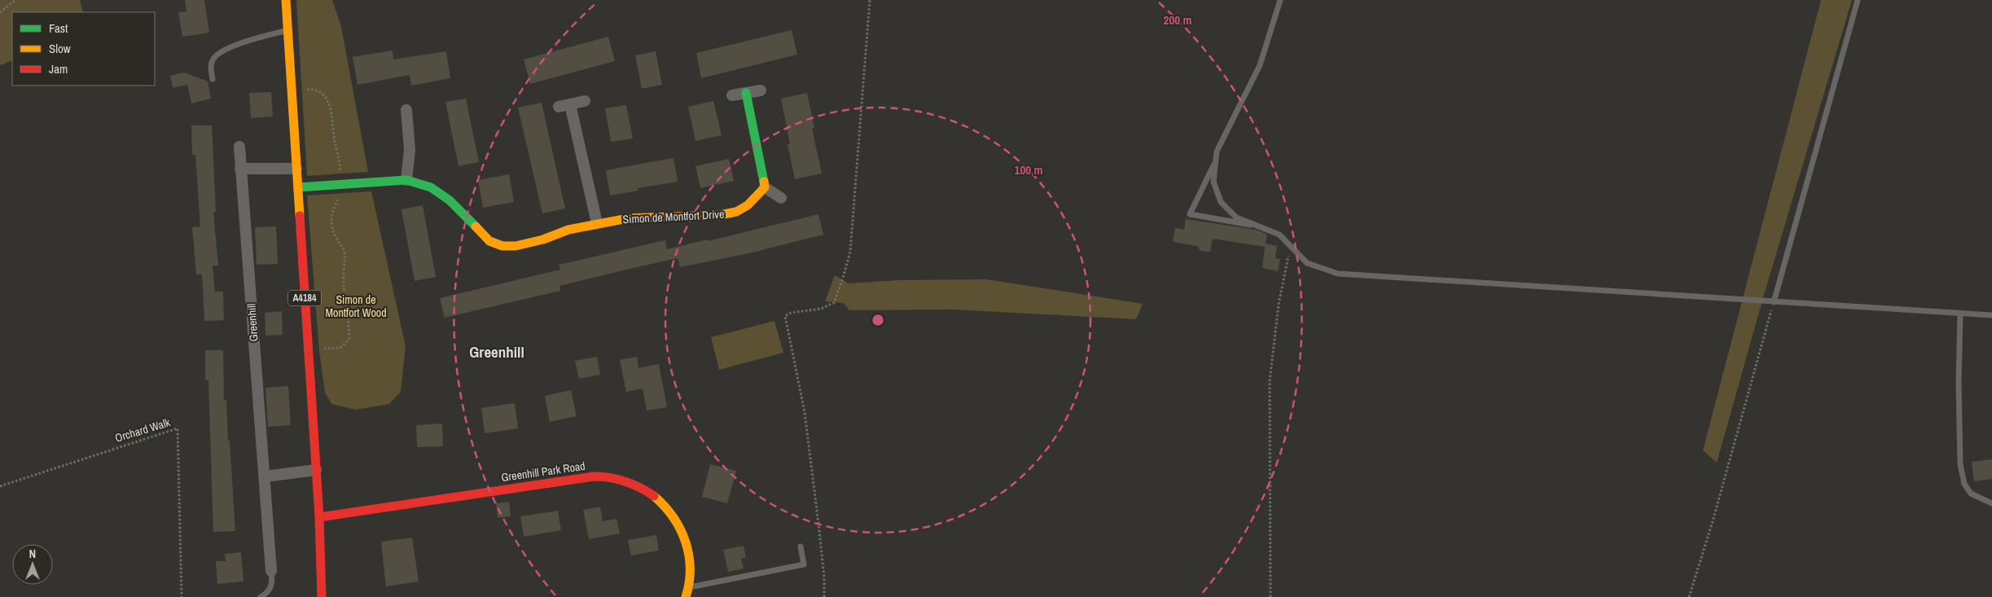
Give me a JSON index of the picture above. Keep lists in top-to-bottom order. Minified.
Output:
{"streets":{"street":["Simon de Montfort Drive","A4184","Greenhill","Greenhill Park Road"],"path":["Orchard Walk"]},"crossings":[["Simon de Montfort Drive","A4184"],["A4184","Greenhill Park Road"]],"districts":["Greenhill"],"parks":["Simon de Montfort Wood"],"legend":["Fast","Slow","Jam"],"north":"top","rings":["200 m","100 m"]}
